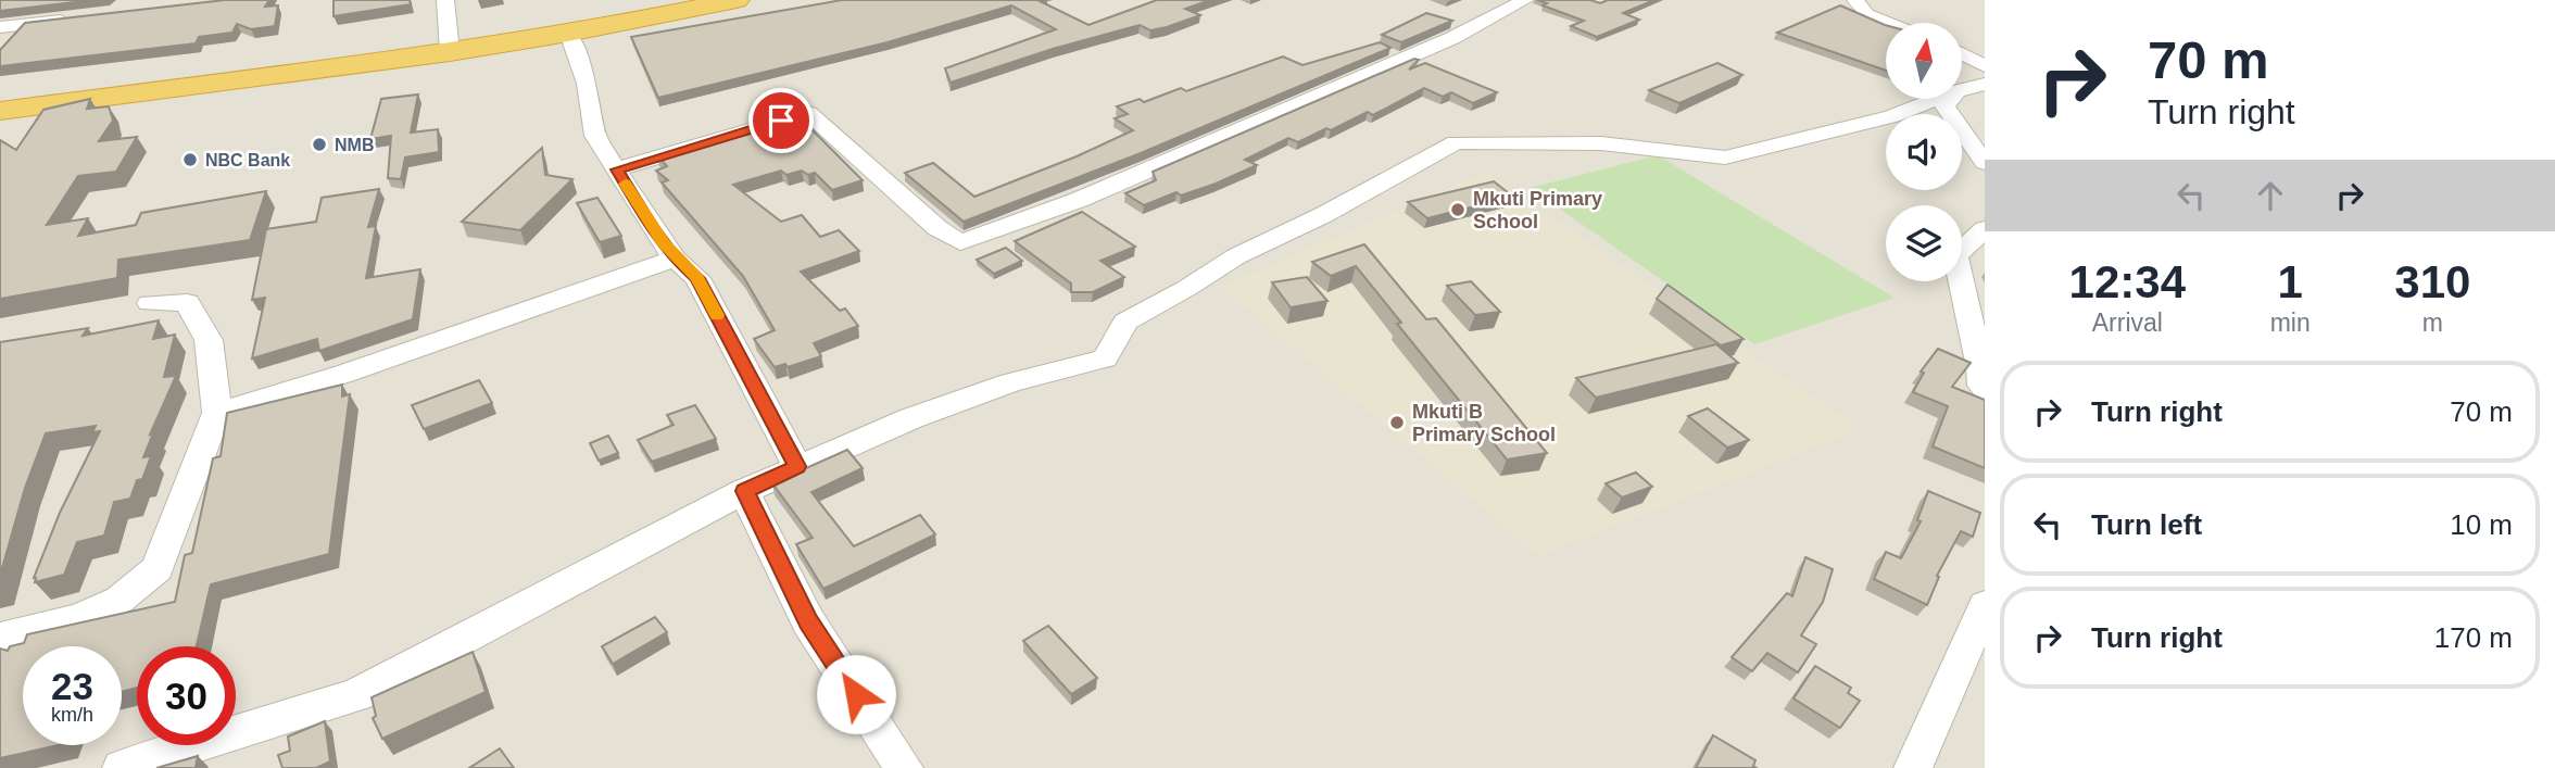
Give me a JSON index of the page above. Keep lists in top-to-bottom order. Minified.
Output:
{"places":["NMB","NBC Bank","Mkuti Primary School","Mkuti B Primary School"],"north":"top","page":{"turn":["70 m","Turn right"],"eta":["12:34","Arrival","1","min","310","m"],"list":[{"name":"Turn right","value":"70 m"},{"name":"Turn left","value":"10 m"},{"name":"Turn right","value":"170 m"}],"speed":"23 km/h","limit":"30"}}
